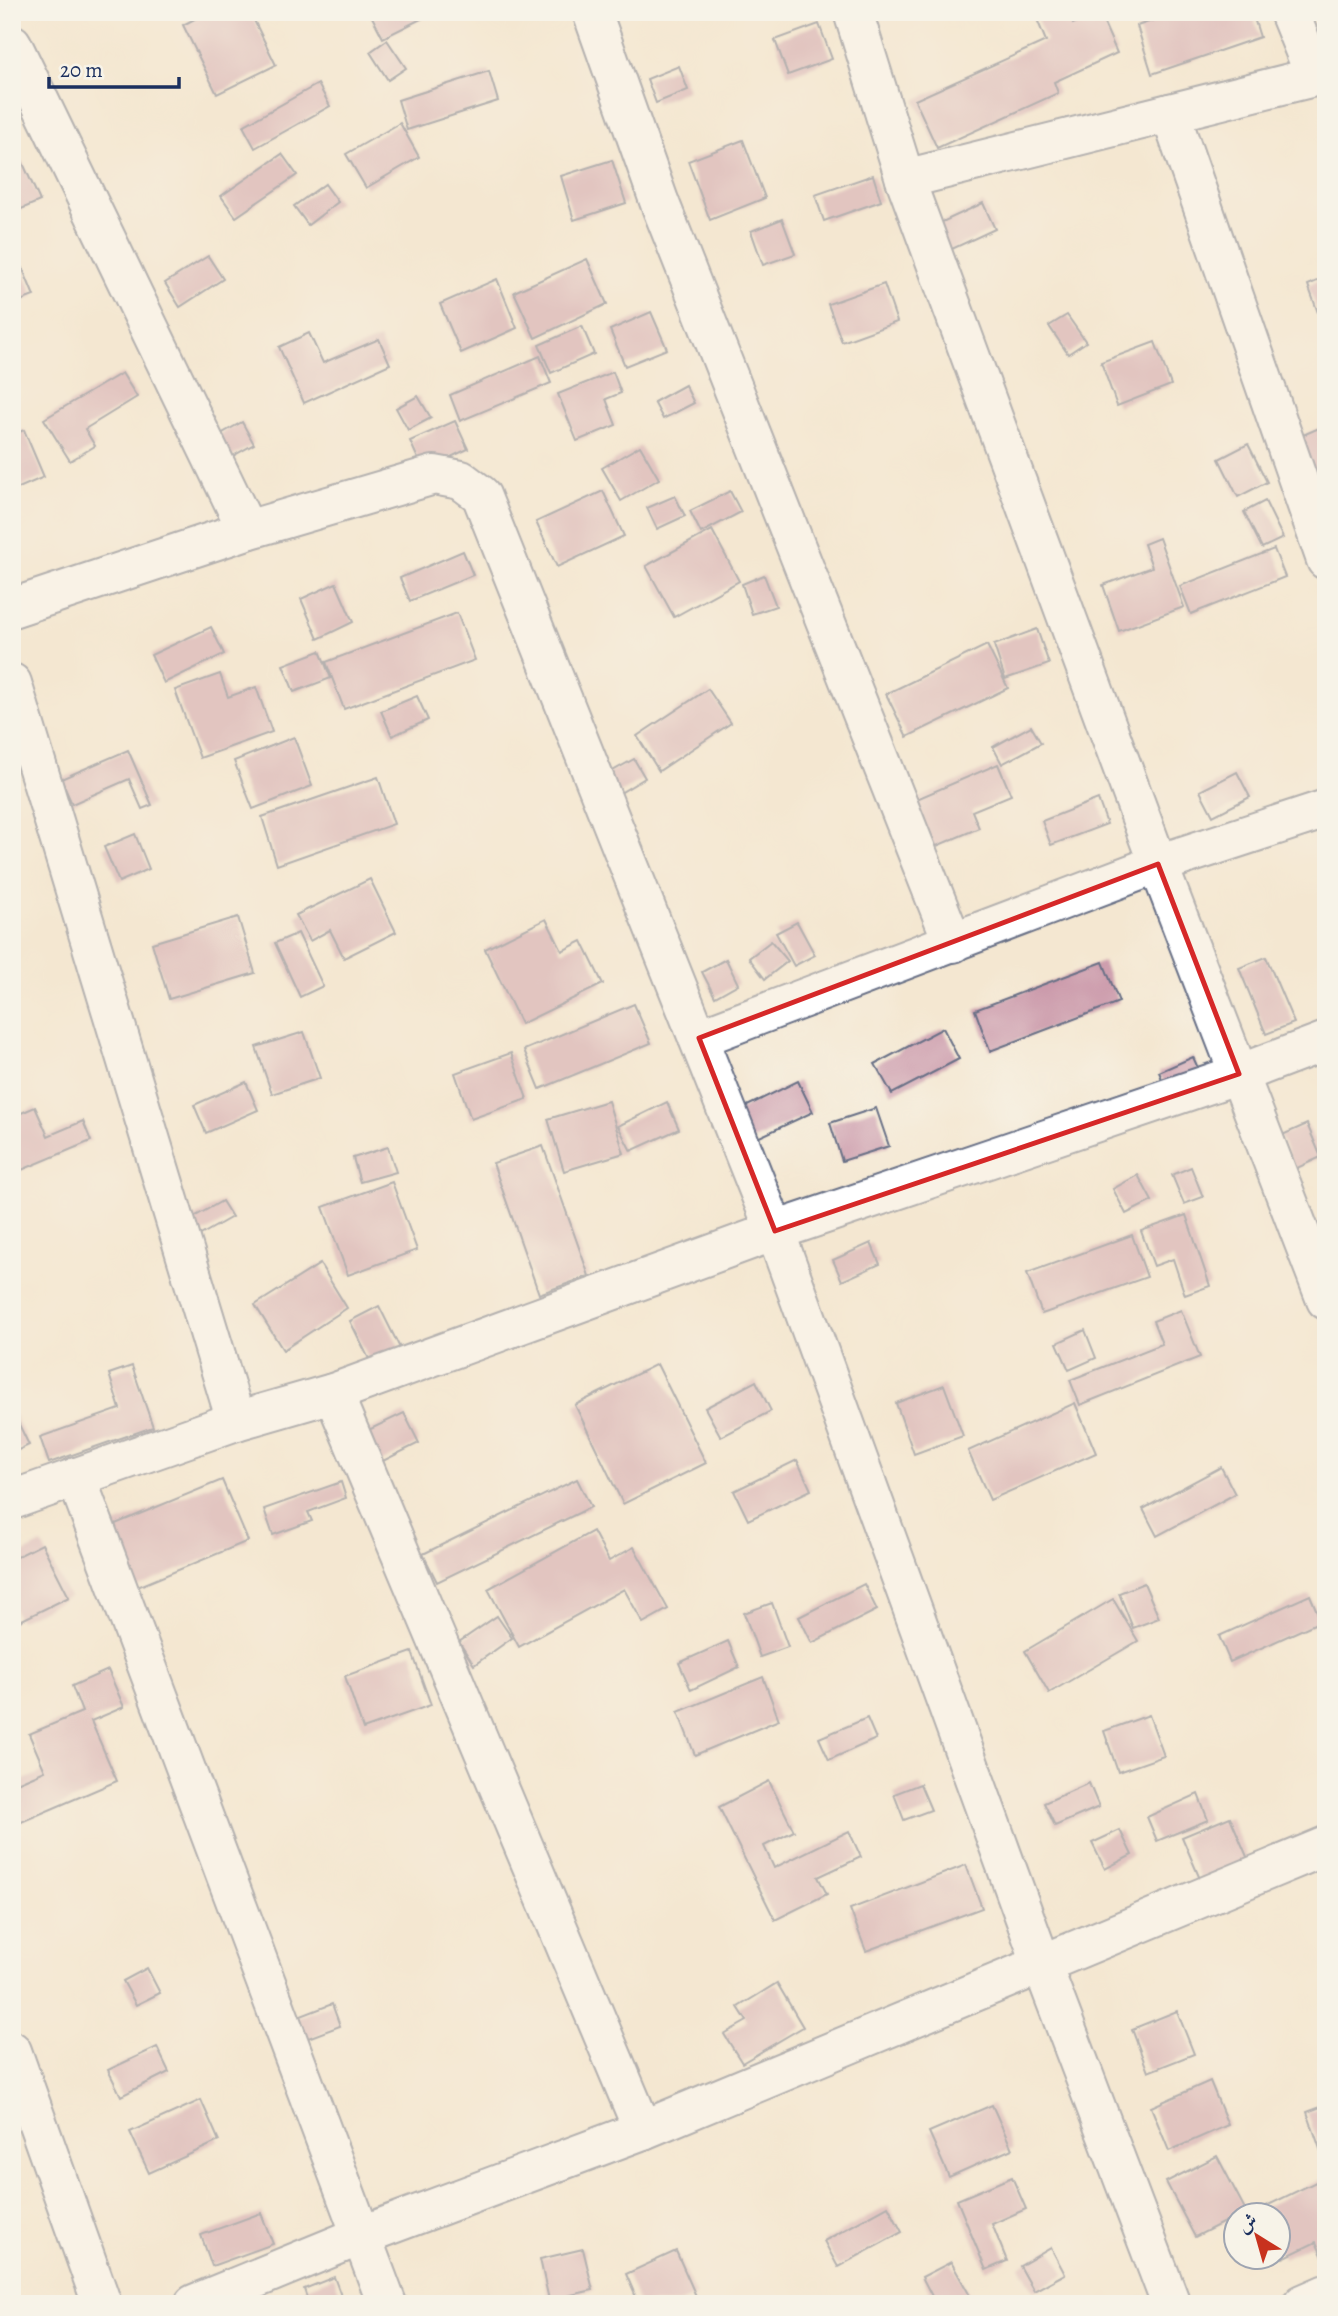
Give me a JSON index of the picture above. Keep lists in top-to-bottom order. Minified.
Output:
{"scale_bar":"20 m","north":"top left"}
